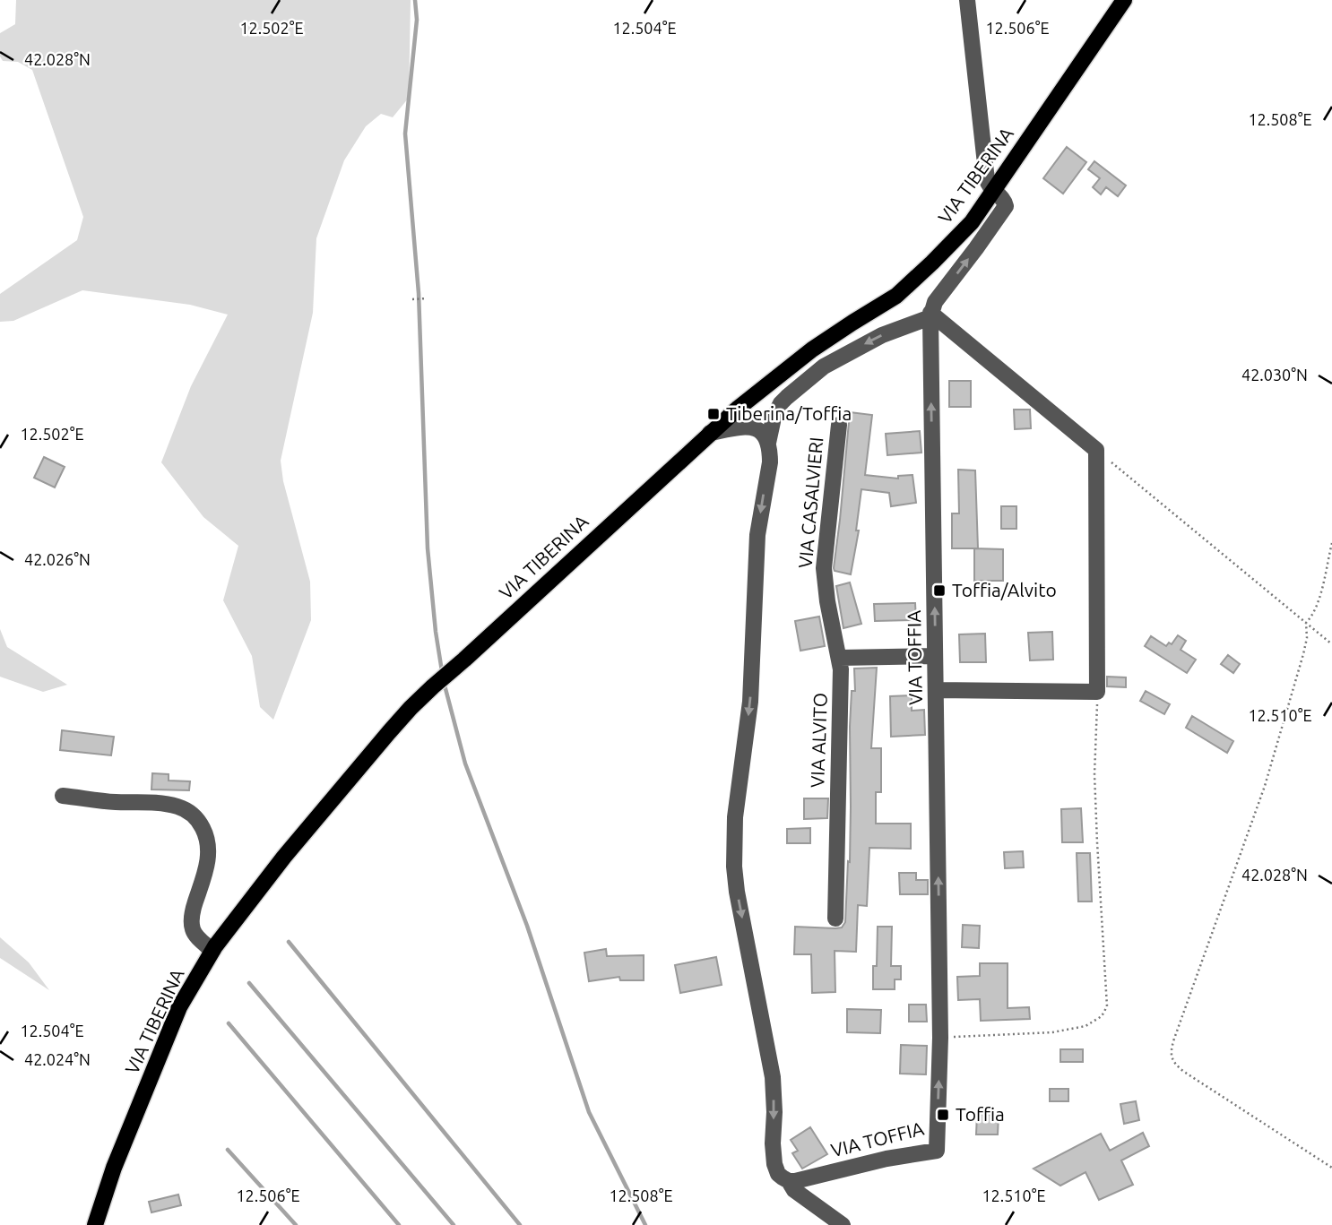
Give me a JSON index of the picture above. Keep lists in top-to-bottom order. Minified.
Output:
{"streets":{"main road":["VIA TIBERINA"],"street":["VIA CASALVIERI","VIA TOFFIA","VIA ALVITO"]},"crossings":[["VIA CASALVIERI","VIA ALVITO"]],"one_way":["VIA TOFFIA"],"places":{"transit":["Tiberina/Toffia","Toffia/Alvito","Toffia"]},"coordinates":["12.502°E","12.504°E","12.506°E","42.028°N","12.508°E","42.030°N","42.026°N","12.510°E","42.024°N"]}
